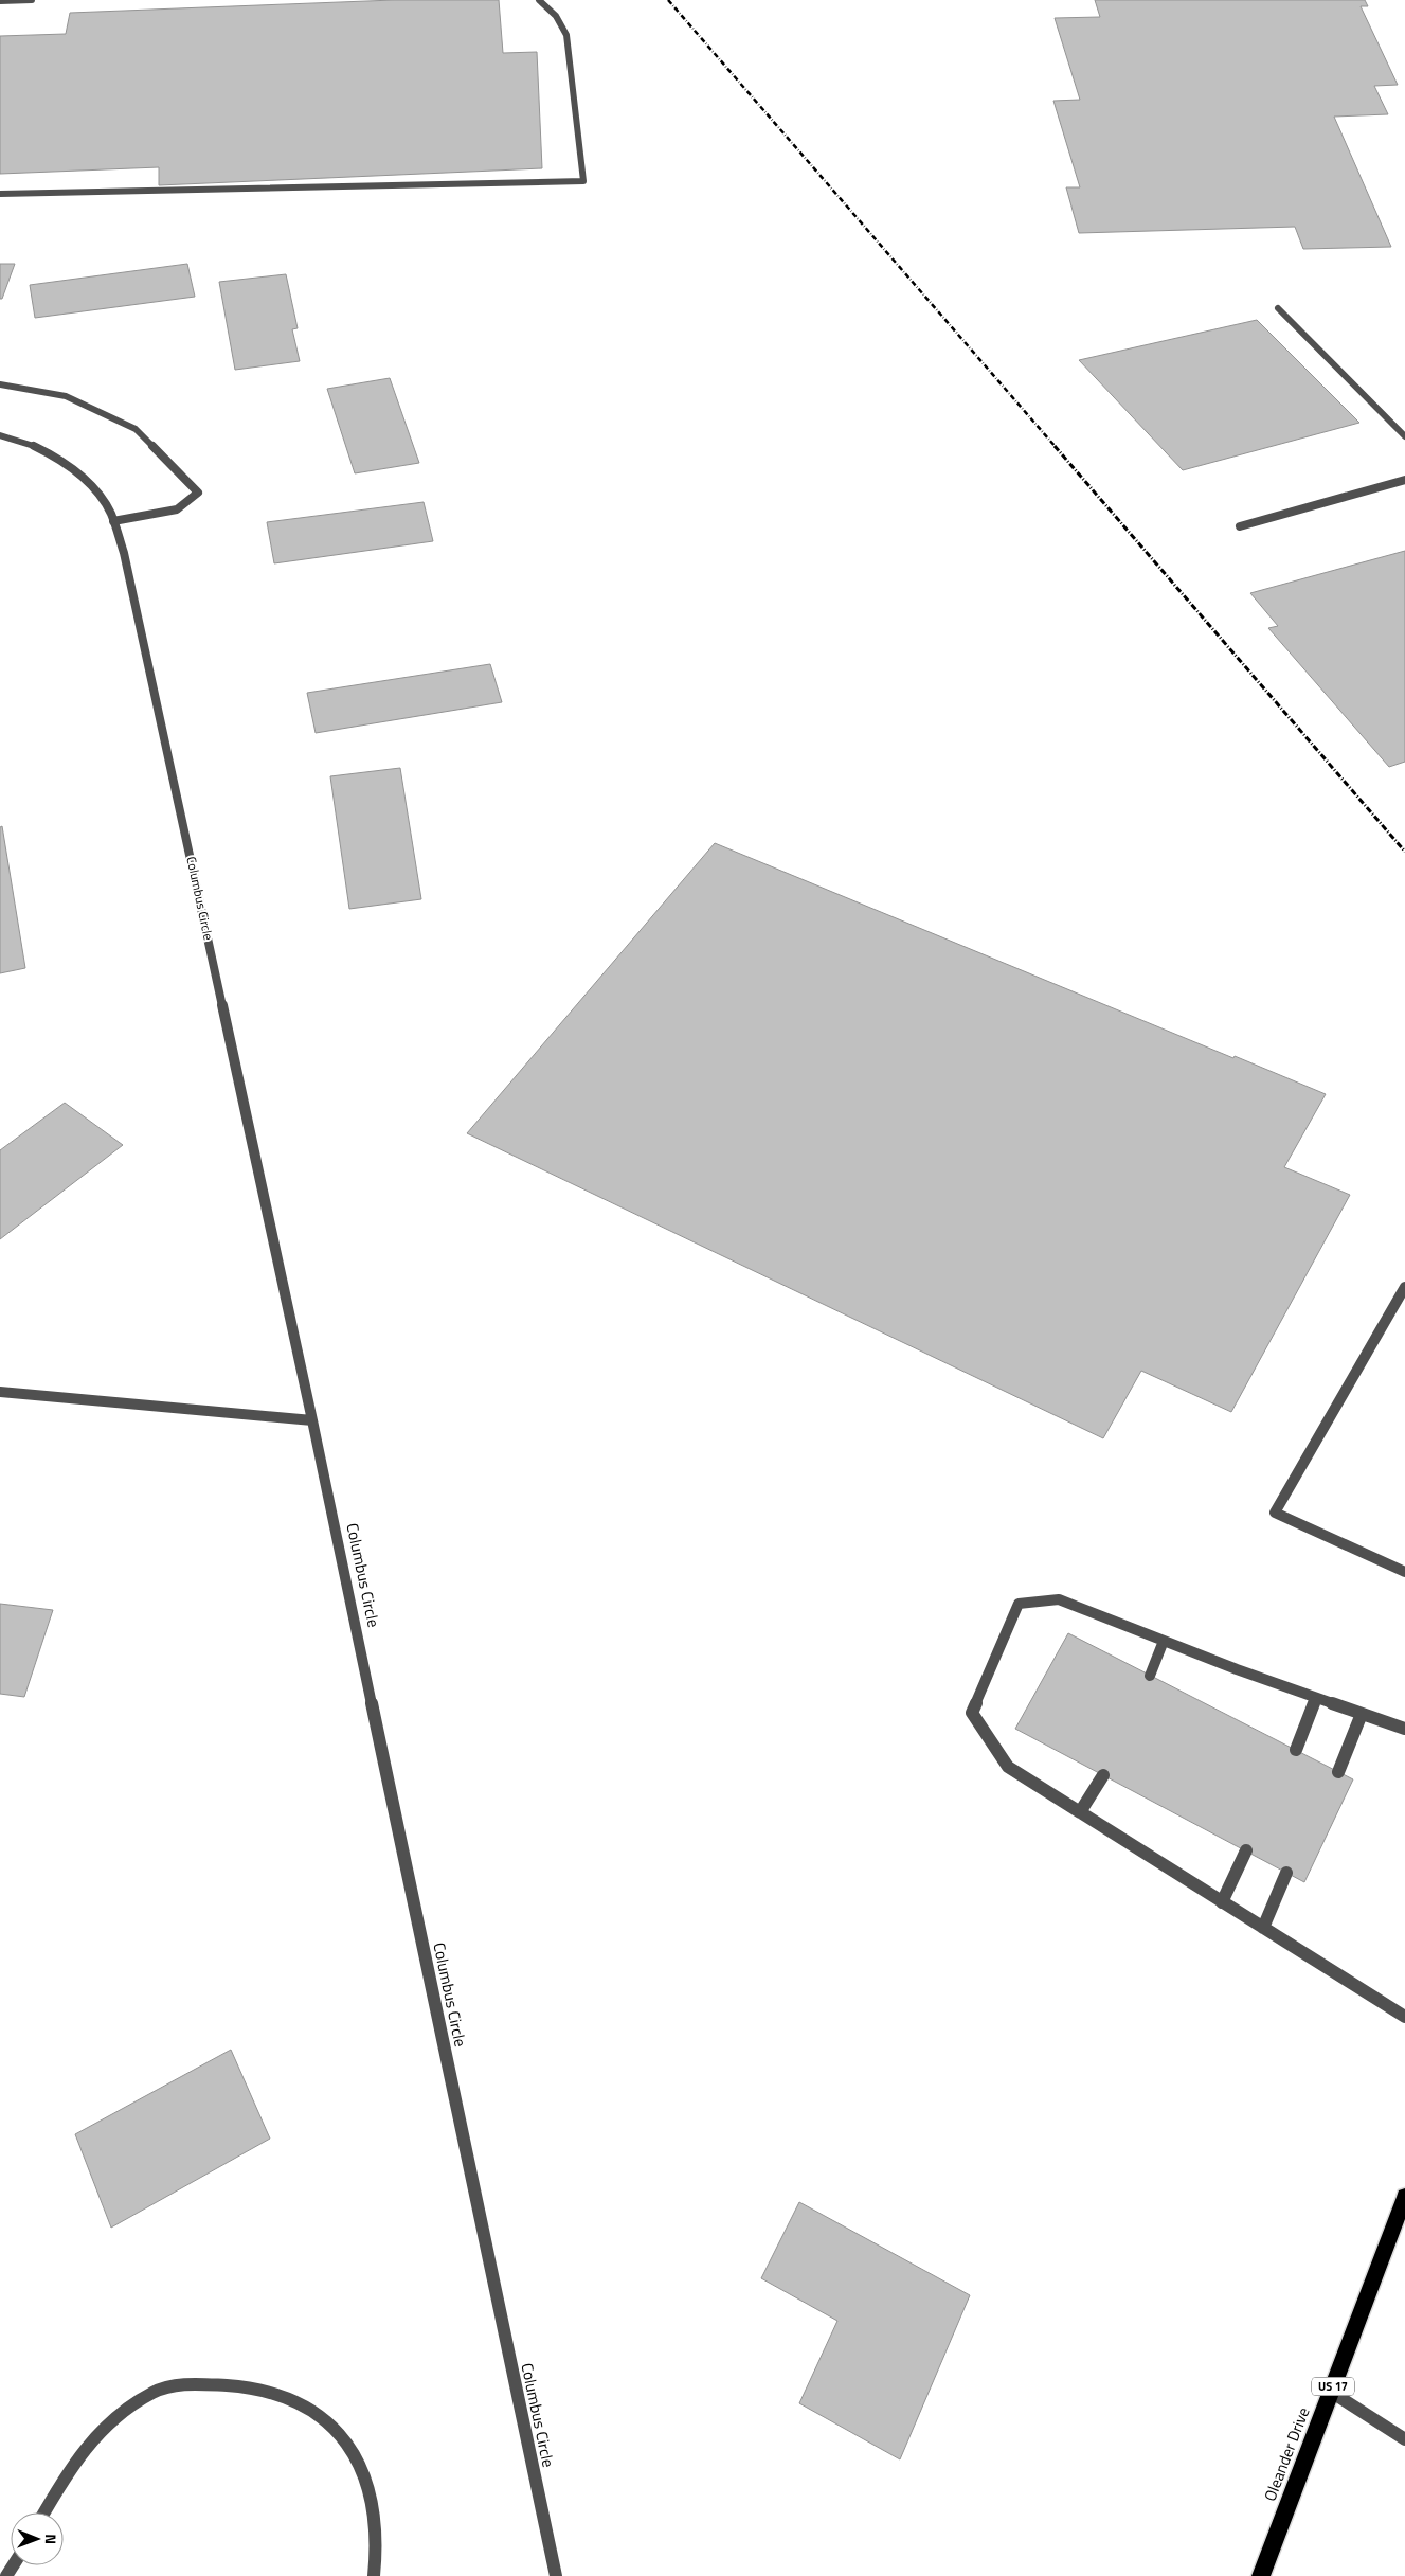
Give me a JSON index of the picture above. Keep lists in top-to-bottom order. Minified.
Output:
{"streets":{"main road":["US 17","Oleander Drive"],"street":["Columbus Circle"]},"north":"right"}
